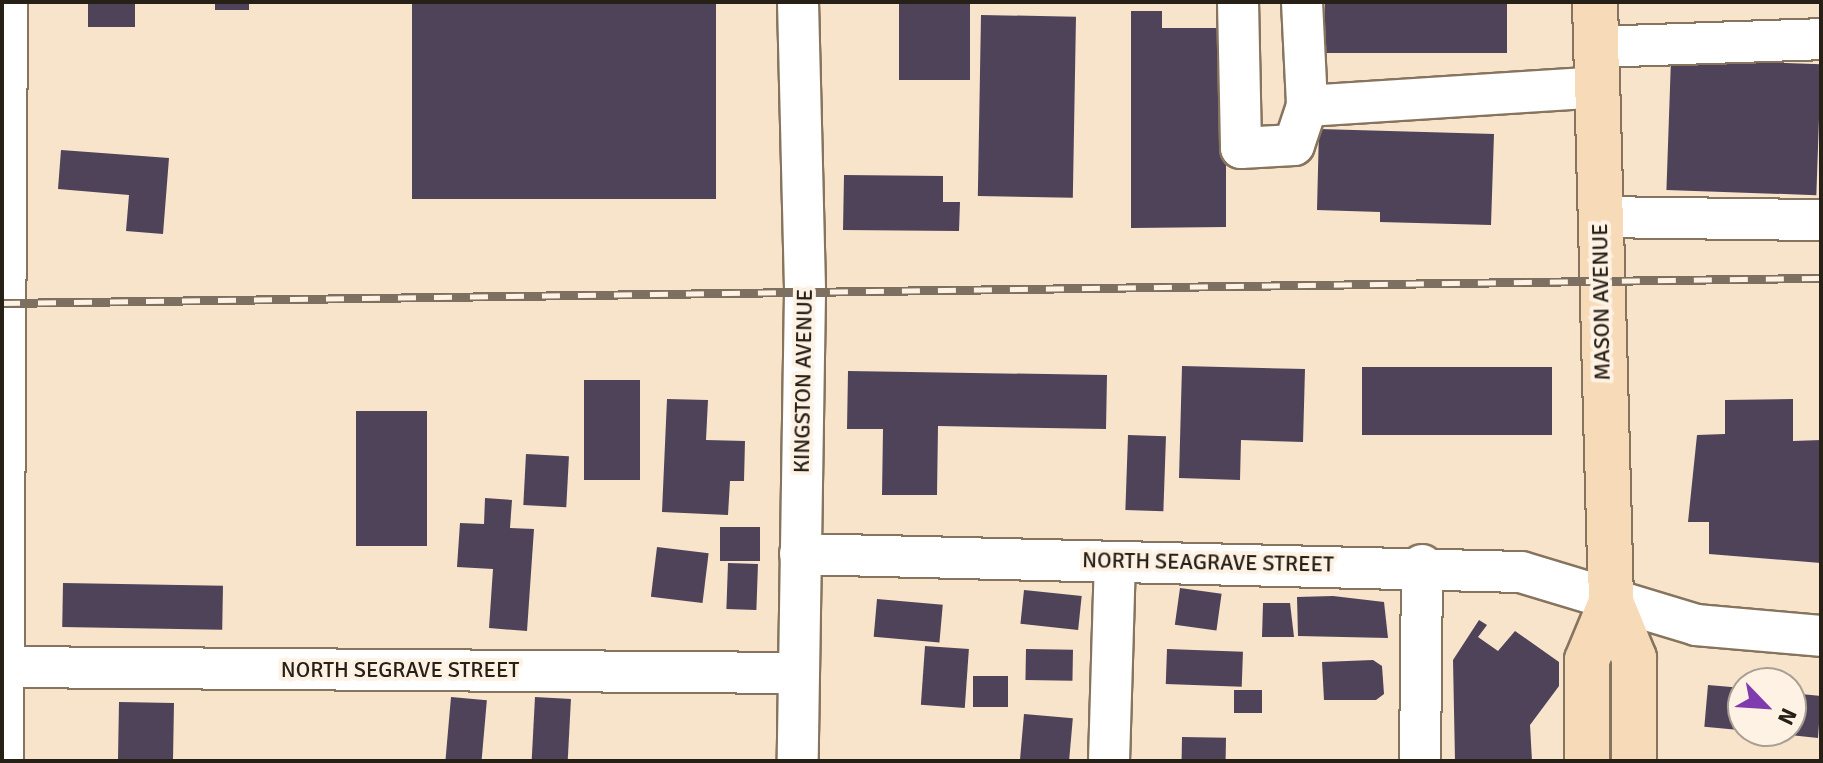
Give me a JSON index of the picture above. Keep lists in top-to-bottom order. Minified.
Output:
{"streets":{"main road":["MASON AVENUE"],"street":["KINGSTON AVENUE","NORTH SEAGRAVE STREET","NORTH SEGRAVE STREET"]},"crossings":[["MASON AVENUE","NORTH SEAGRAVE STREET"],["KINGSTON AVENUE","NORTH SEAGRAVE STREET"],["KINGSTON AVENUE","NORTH SEGRAVE STREET"]],"north":"bottom right"}
